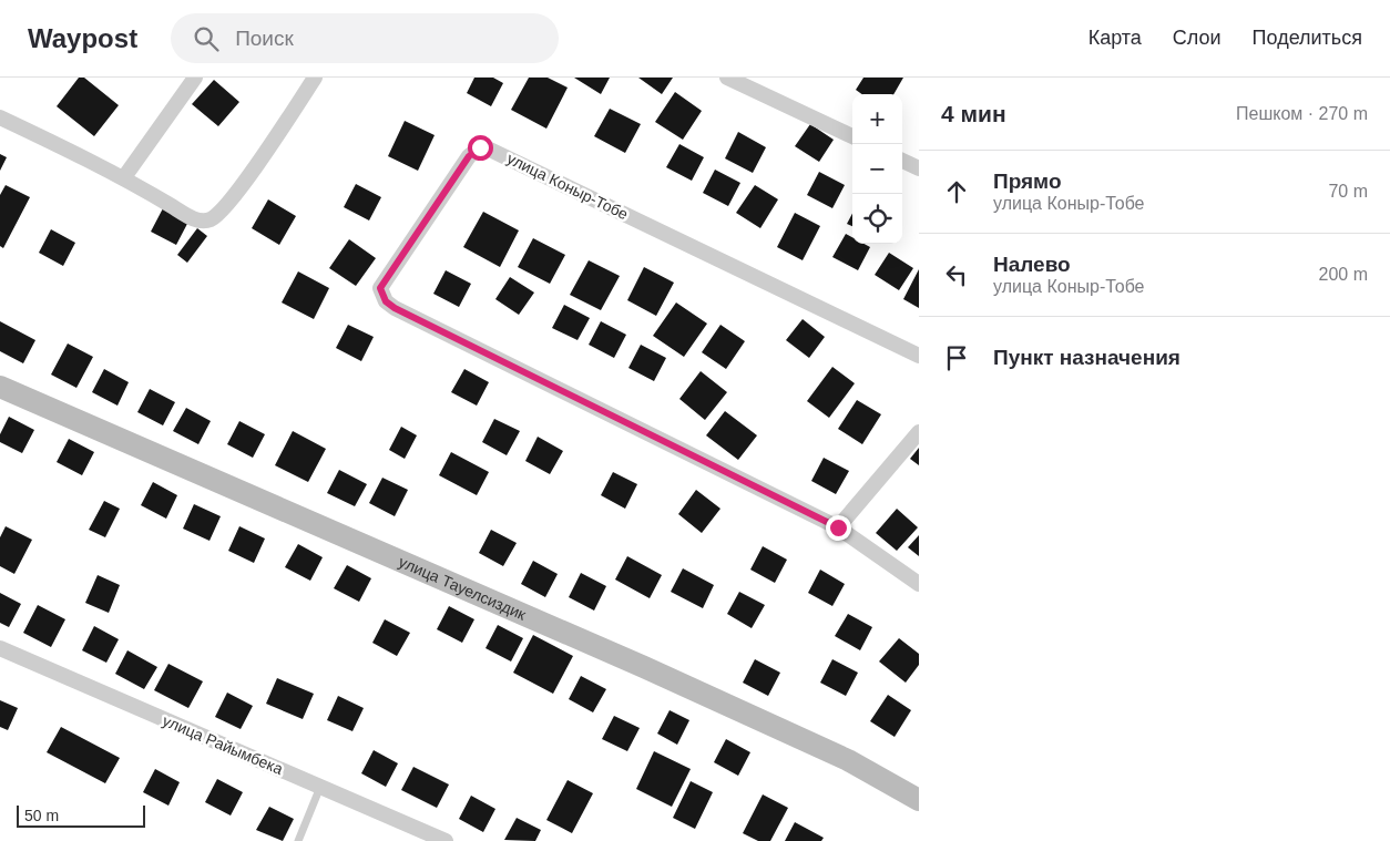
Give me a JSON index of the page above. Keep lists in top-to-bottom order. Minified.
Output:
{"streets":{"street":["улица Коныр-Тобе","улица Тауелсиздик","улица Райымбека"]},"scale_bar":"50 m","page":{"header":"Waypost","search":"Поиск","nav":["Карта","Слои","Поделиться"],"heading":["4 мин","Пешком · 270 m"],"map_buttons":["+","−"],"list":[["Прямо","улица Коныр-Тобе","70 m"],["Налево","улица Коныр-Тобе","200 m"],"Пункт назначения"],"scale":"50 m"}}
